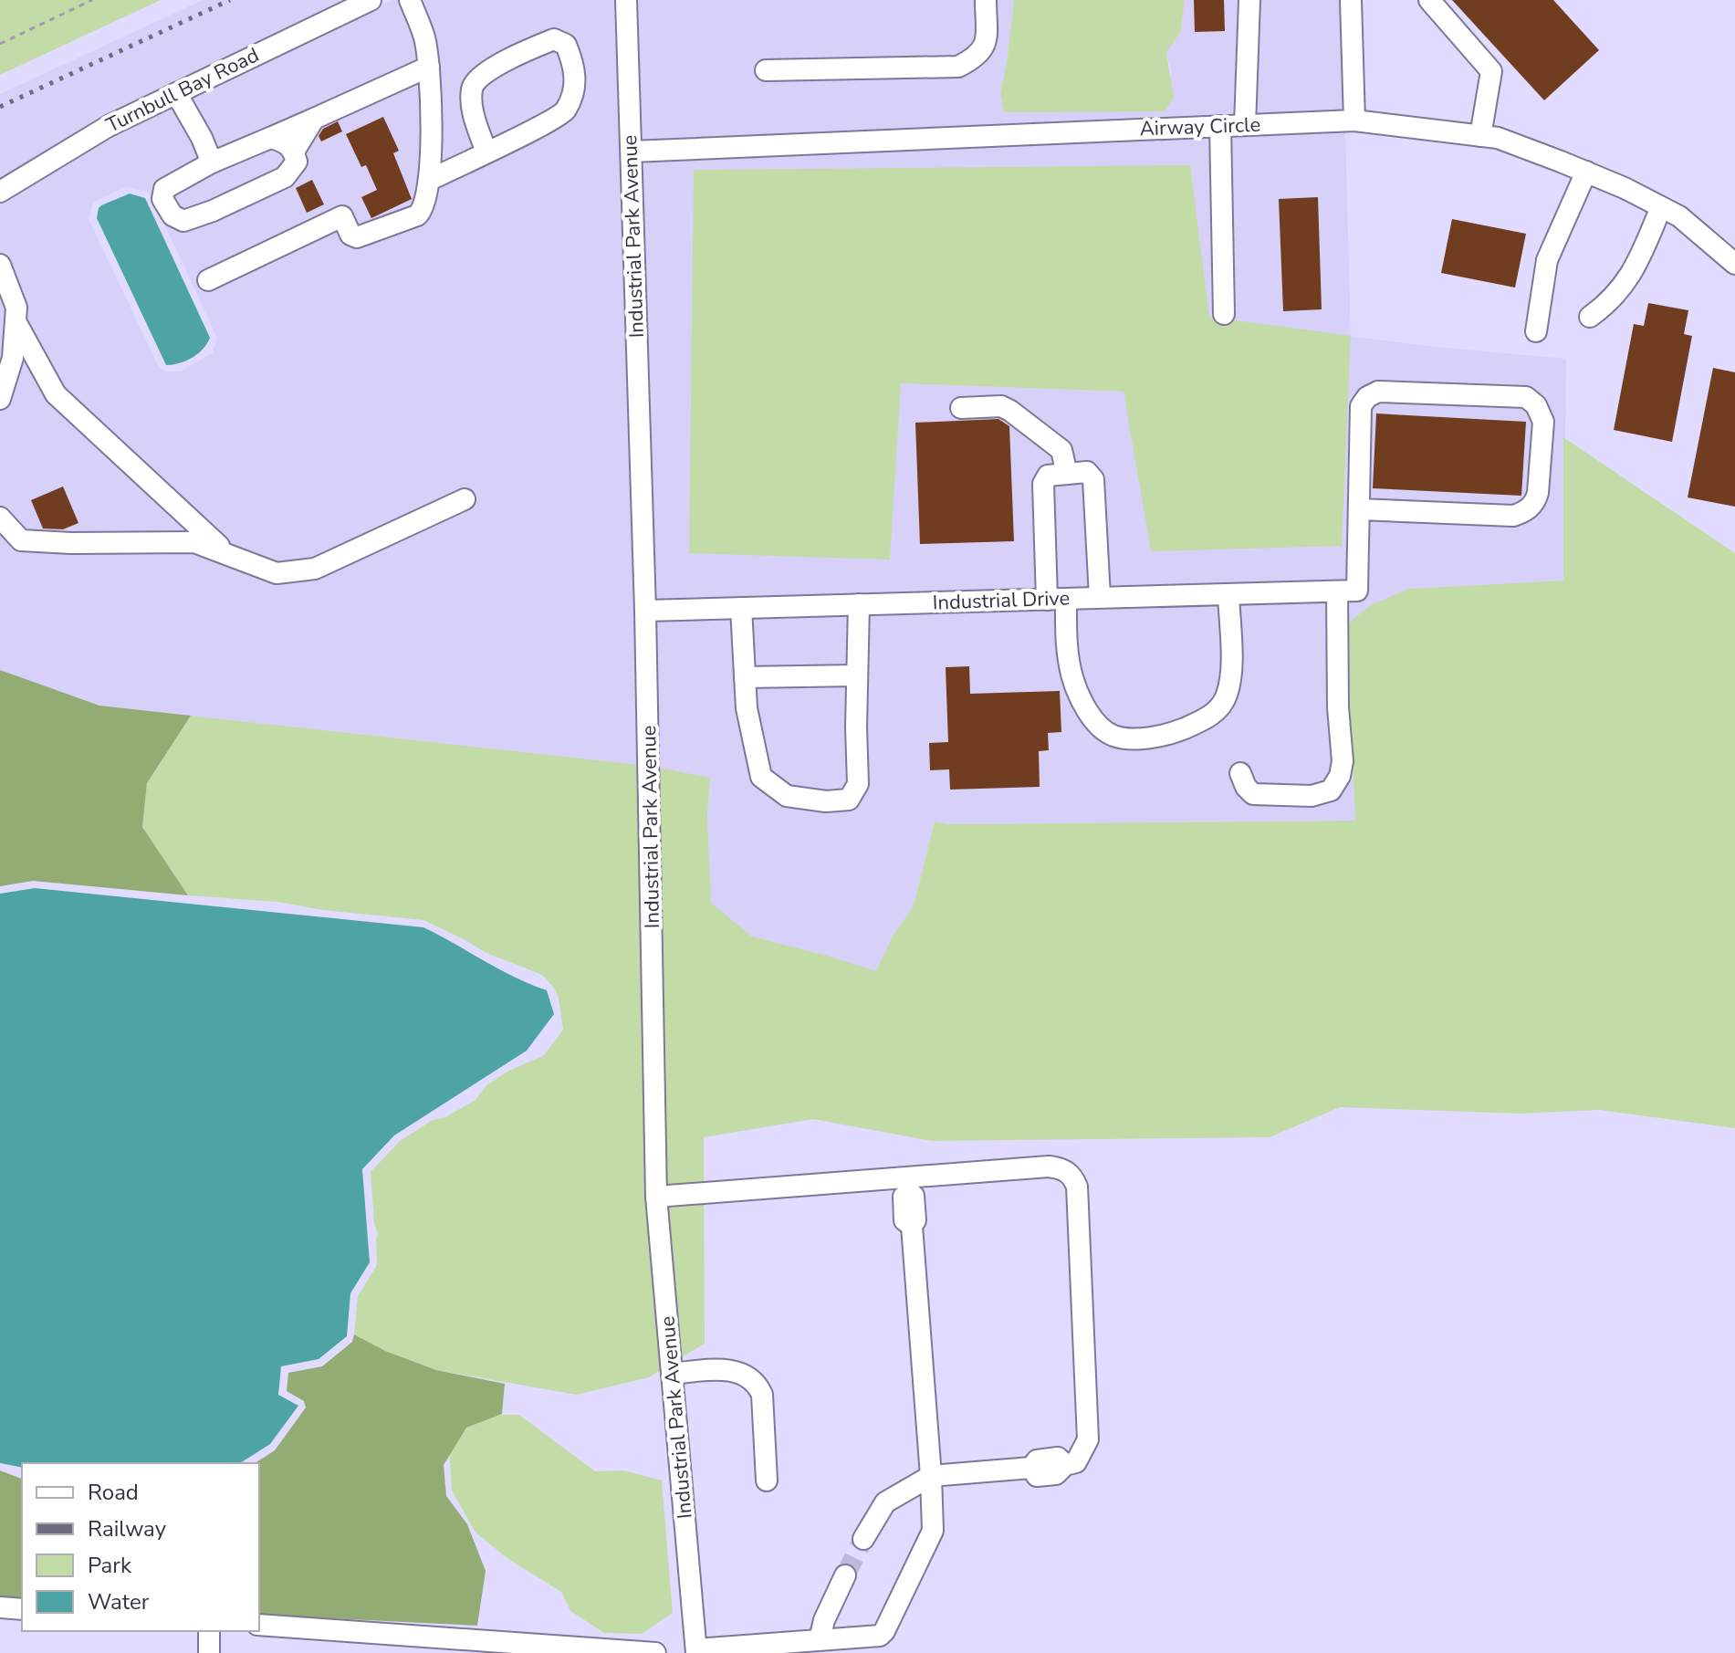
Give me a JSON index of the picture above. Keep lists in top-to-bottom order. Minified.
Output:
{"streets":{"street":["Turnbull Bay Road","Airway Circle","Industrial Park Avenue","Industrial Drive"]},"crossings":[["Airway Circle","Industrial Park Avenue"],["Industrial Park Avenue","Industrial Drive"]],"legend":["Road","Railway","Park","Water"]}
